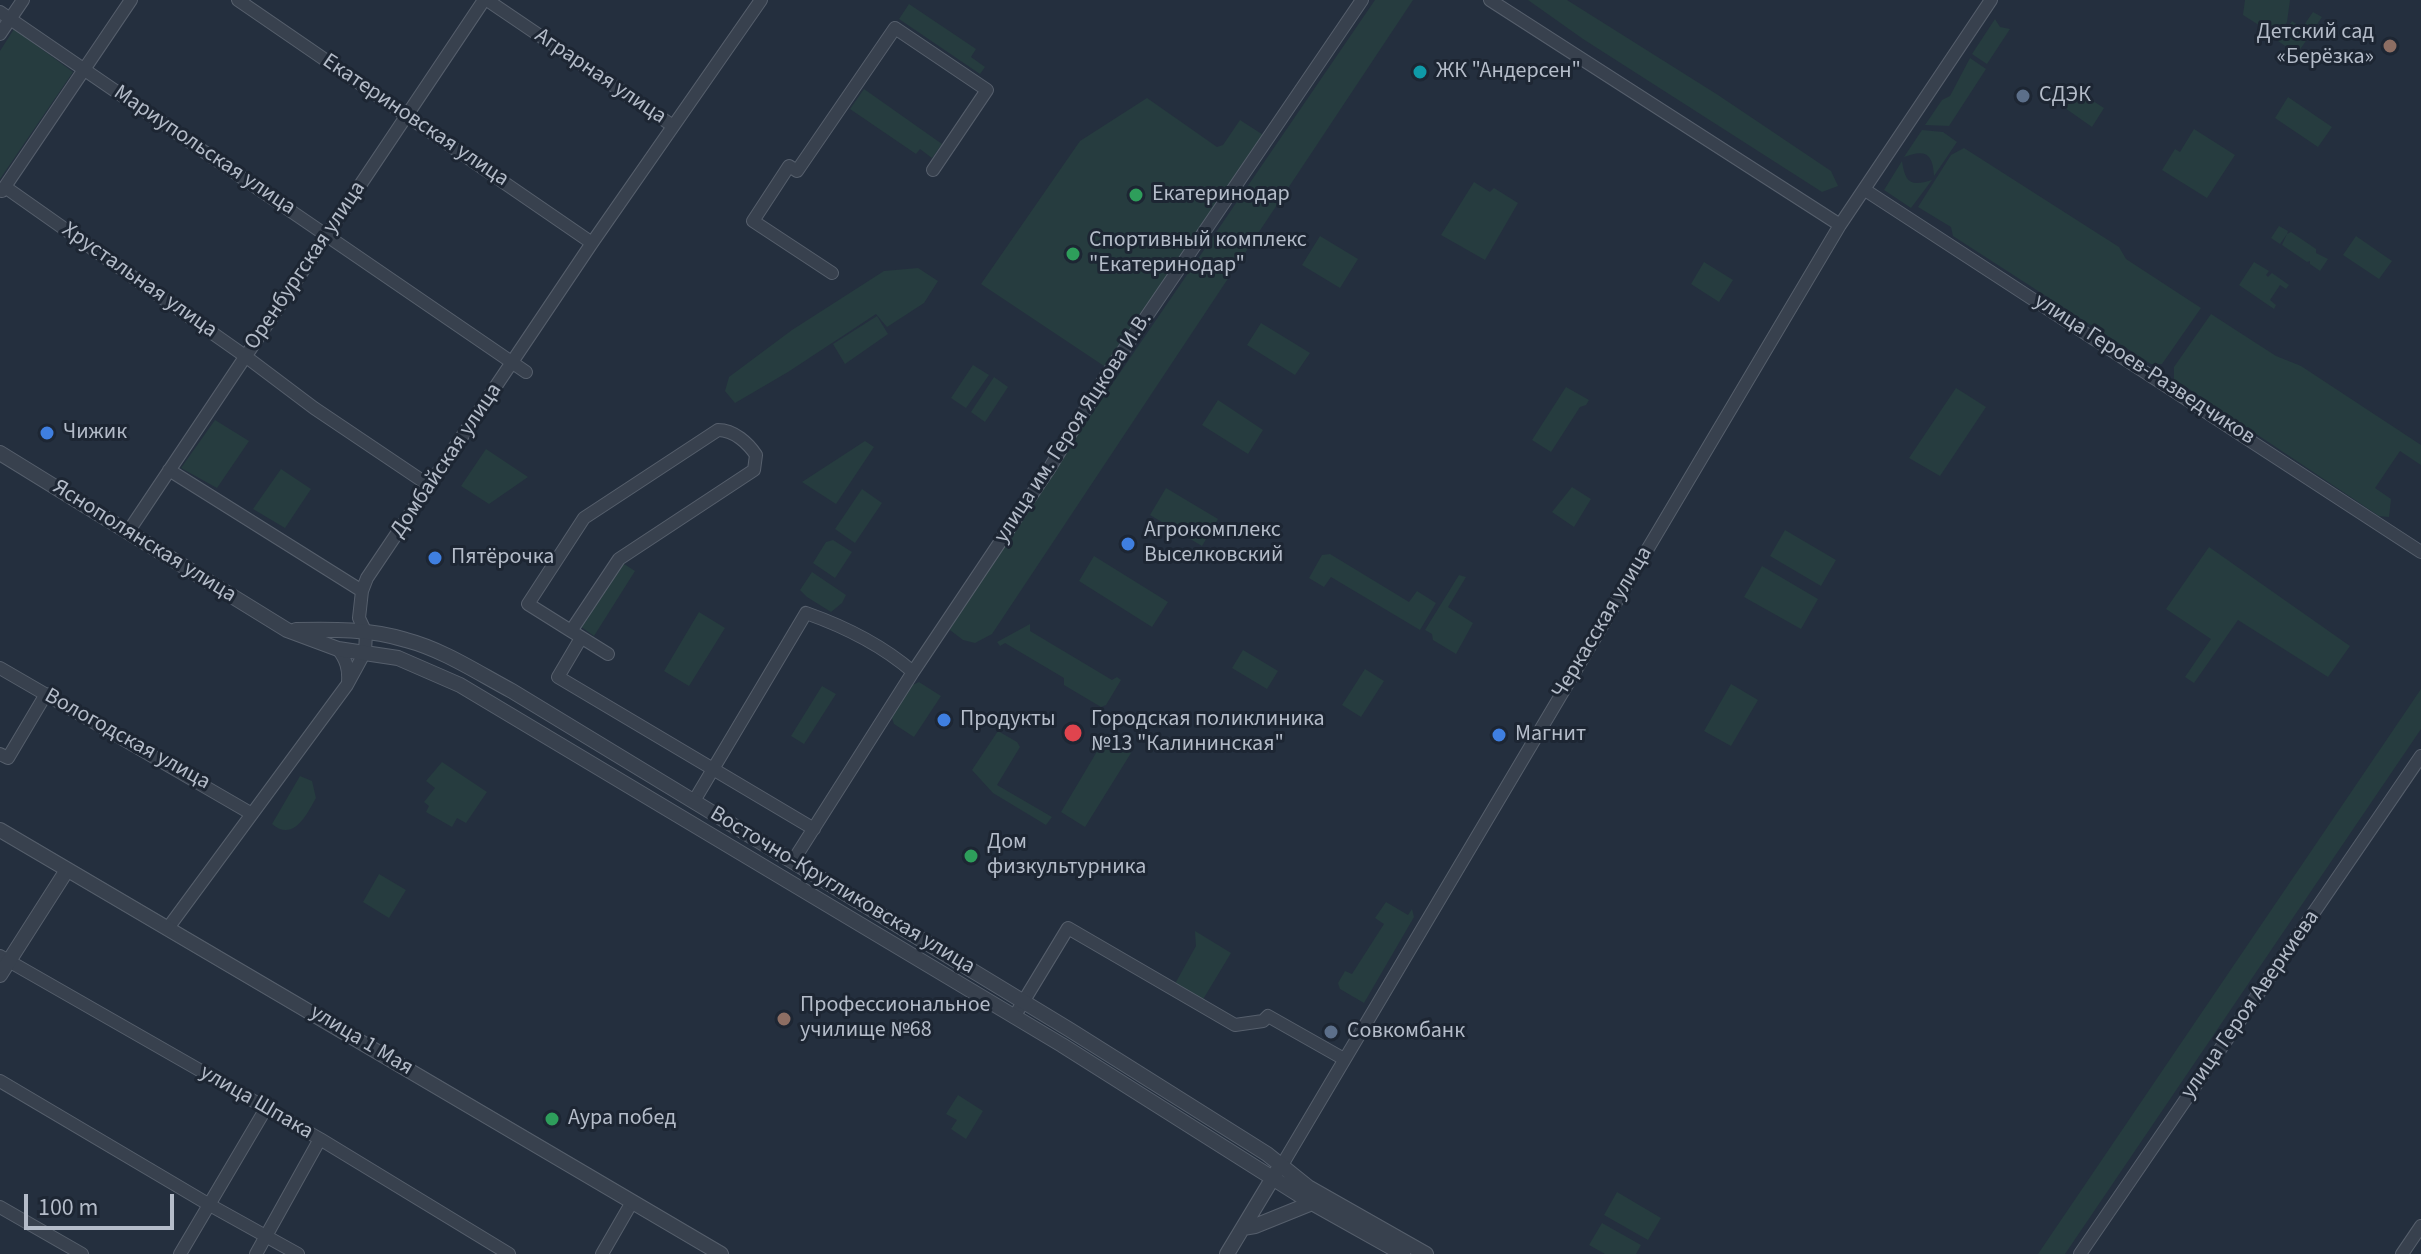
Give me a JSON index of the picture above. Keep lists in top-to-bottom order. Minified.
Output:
{"streets":{"street":["Аграрная улица","Екатериновская улица","Мариупольская улица","Оренбургская улица","Хрустальная улица","улица Героев-Разведчиков","улица им. Героя Яцкова И.В.","Домбайская улица","Яснополянская улица","Черкасская улица","Вологодская улица","Восточно-Кругликовская улица","улица Героя Аверкиева","улица 1 Мая","улица Шпака"]},"crossings":[["Аграрная улица","Оренбургская улица"],["Аграрная улица","Домбайская улица"],["Екатериновская улица","Оренбургская улица"],["Екатериновская улица","Домбайская улица"],["Мариупольская улица","Оренбургская улица"],["Мариупольская улица","Домбайская улица"],["Оренбургская улица","Хрустальная улица"],["Оренбургская улица","Яснополянская улица"],["Хрустальная улица","Домбайская улица"],["улица Героев-Разведчиков","Черкасская улица"],["улица им. Героя Яцкова И.В.","Восточно-Кругликовская улица"],["Яснополянская улица","Восточно-Кругликовская улица"],["Черкасская улица","Восточно-Кругликовская улица"]],"places":["Детский сад «Берёзка»","ЖК \"Андерсен\"","СДЭК","Екатеринодар","Спортивный комплекс \"Екатеринодар\"","Чижик","Агрокомплекс Выселковский","Пятёрочка","Продукты","Городская поликлиника №13 \"Калининская\"","Магнит","Дом физкультурника","Профессиональное училище №68","Совкомбанк","Аура побед"],"scale_bar":"100 m"}
